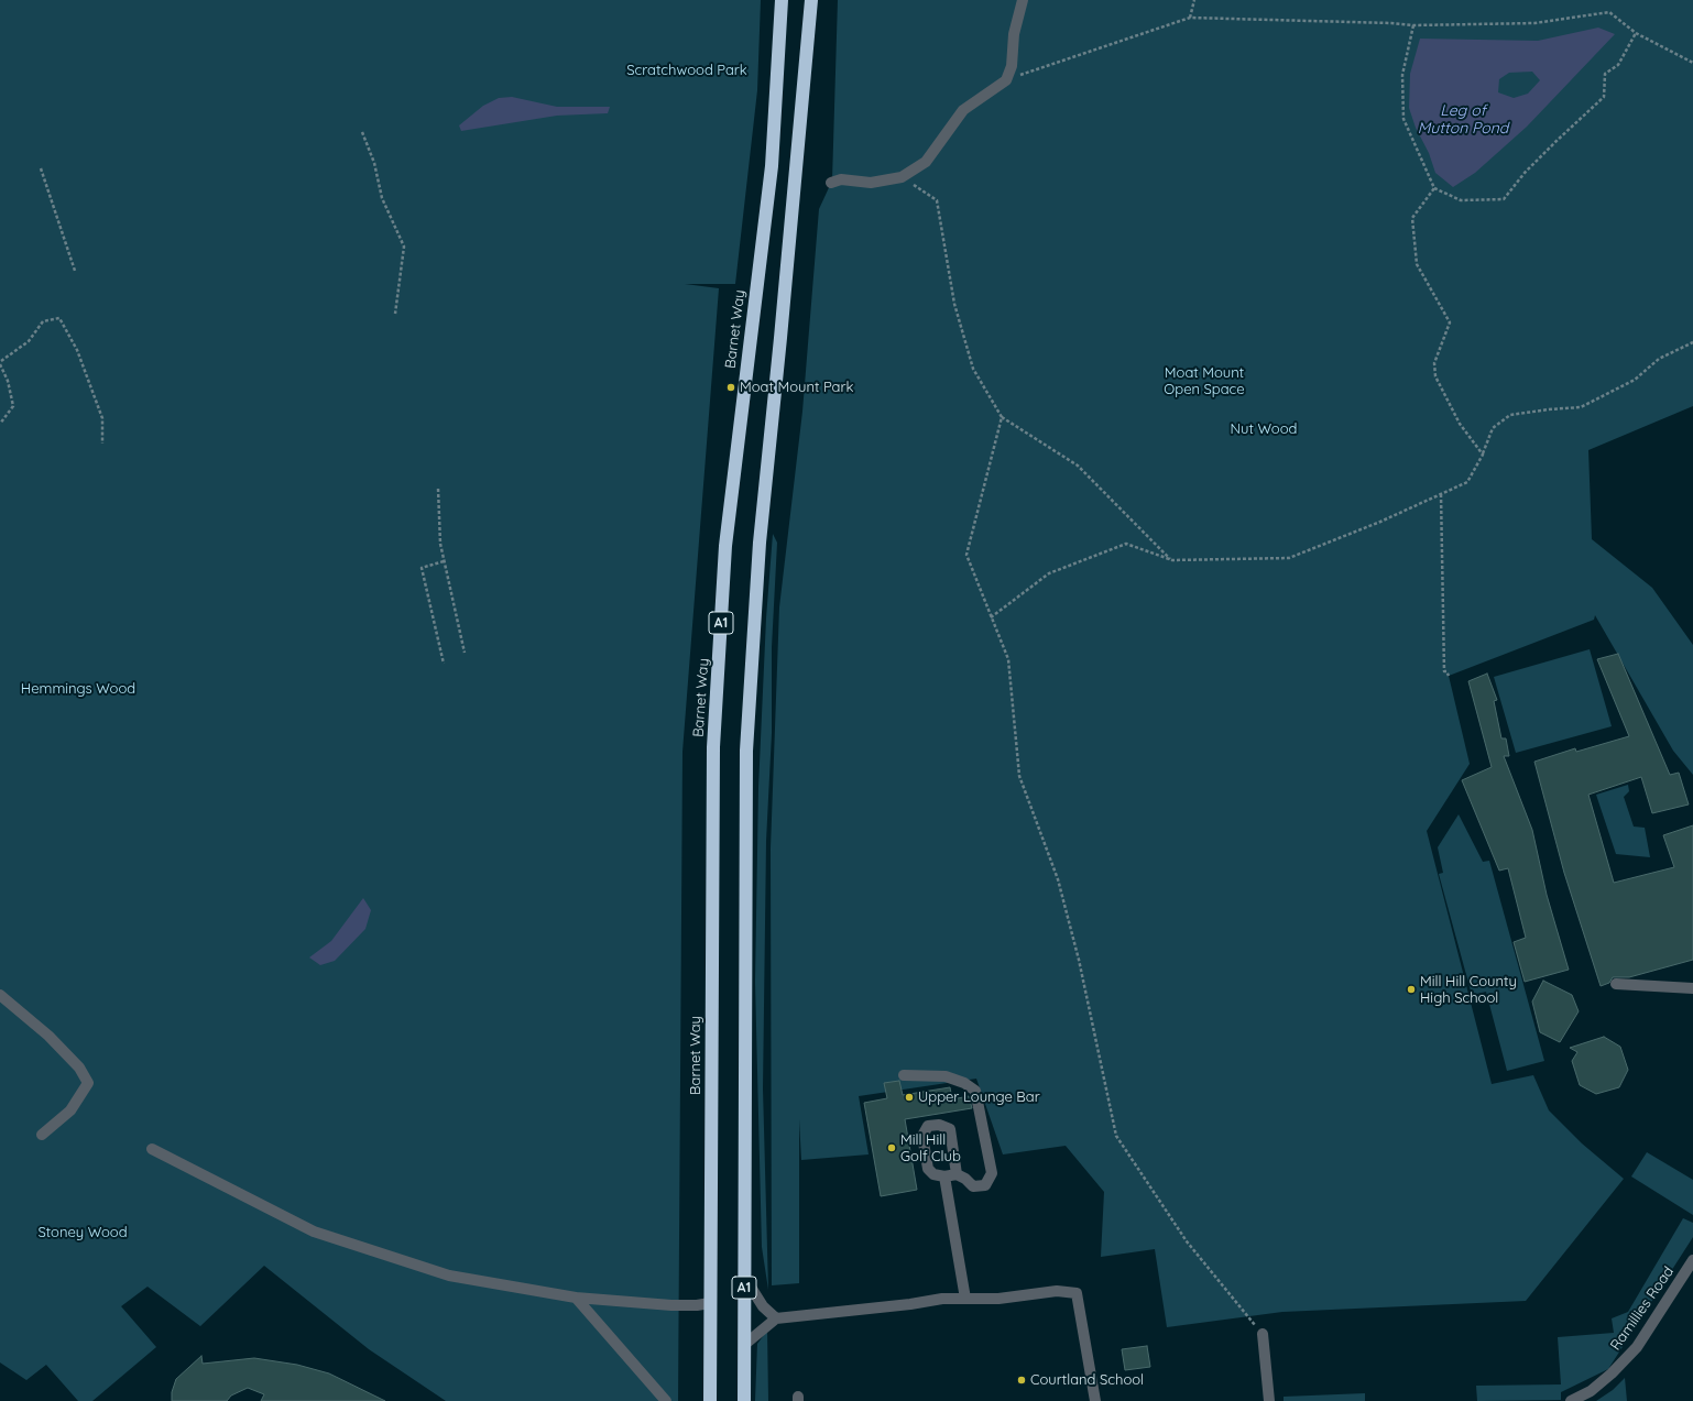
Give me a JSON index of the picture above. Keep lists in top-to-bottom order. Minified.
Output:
{"streets":{"highway":["Barnet Way","A1"],"street":["Ramillies Road"]},"water":["Leg of Mutton Pond"],"parks":["Scratchwood Park","Moat Mount Open Space","Nut Wood","Hemmings Wood","Stoney Wood"],"places":["Moat Mount Park","Mill Hill County High School","Upper Lounge Bar","Mill Hill Golf Club","Courtland School"]}
